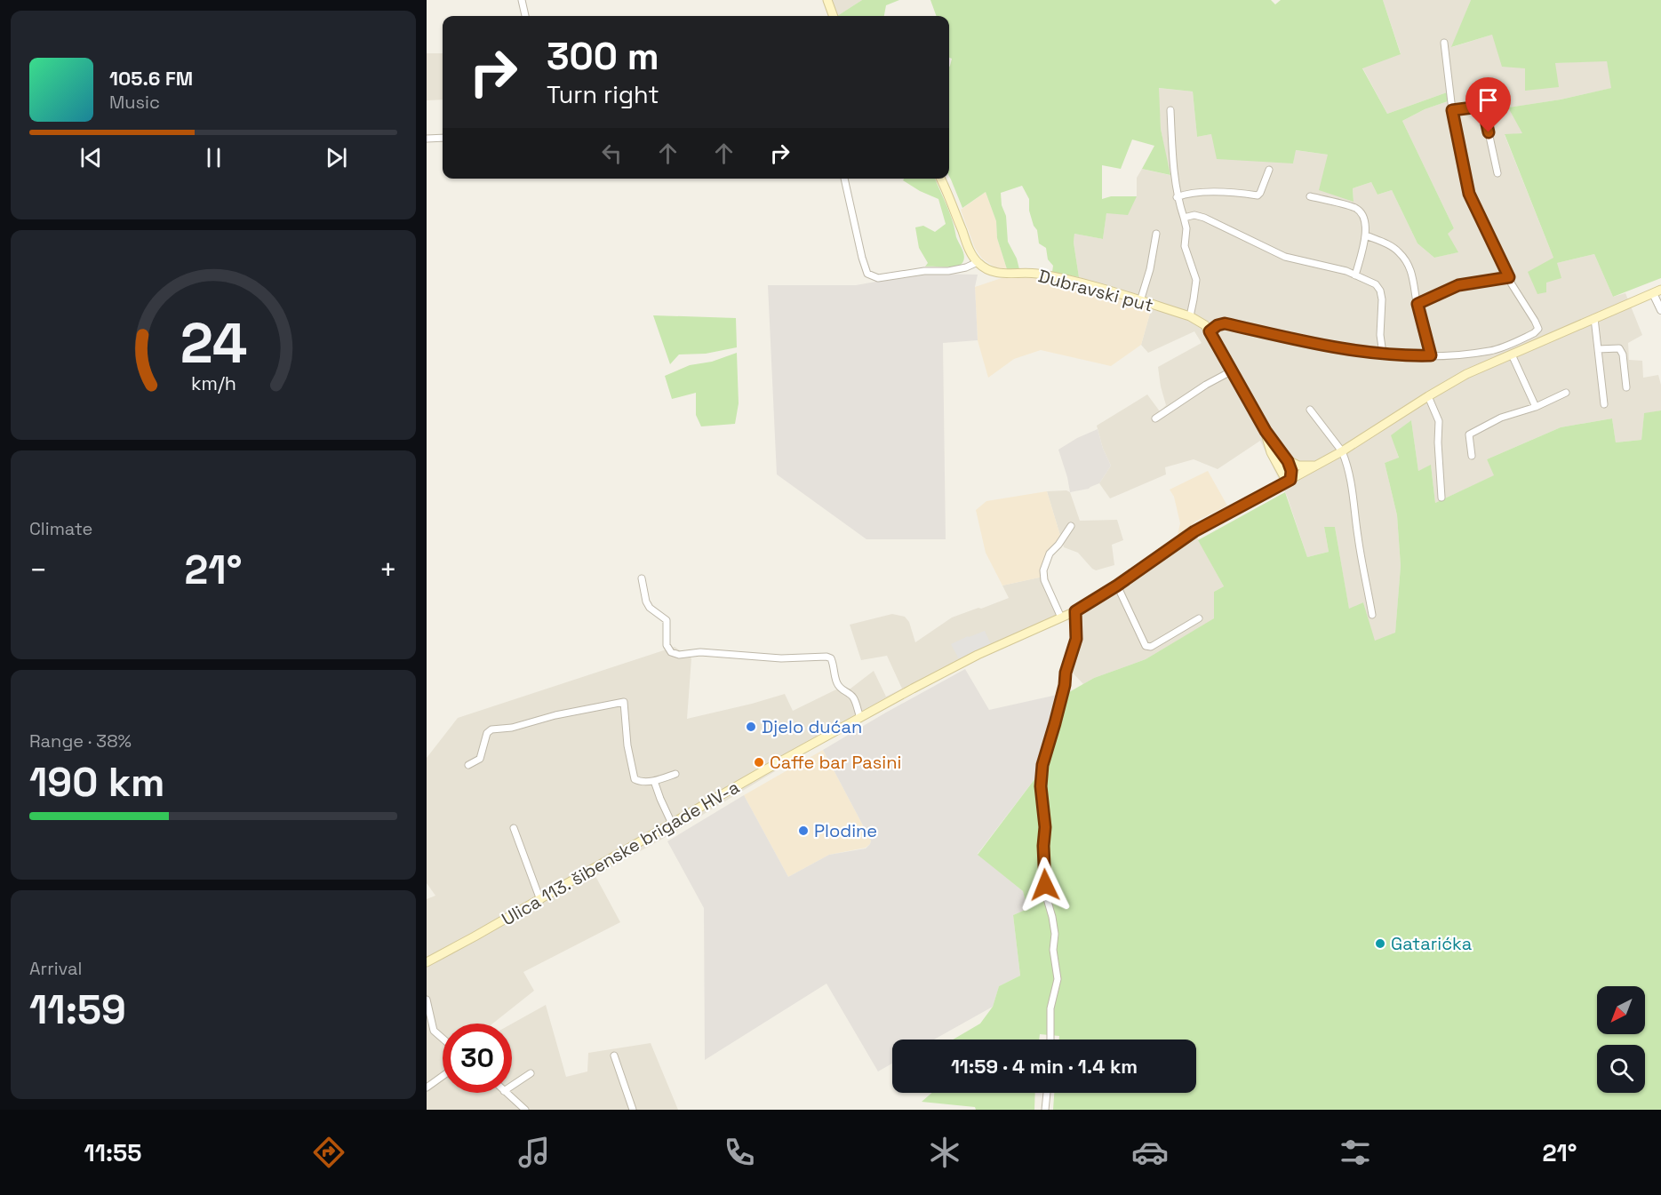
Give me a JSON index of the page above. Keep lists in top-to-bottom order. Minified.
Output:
{"streets":{"main road":["Dubravski put","Ulica 113. šibenske brigade HV-a"]},"crossings":[["Dubravski put","Ulica 113. šibenske brigade HV-a"]],"places":["Djelo dućan","Caffe bar Pasini","Plodine","Gatarićka"],"north":"bottom left","page":{"turn":["300 m","Turn right"],"song":["105.6 FM","Music"],"tile":["Climate",["Range · 38%","190 km"],["Arrival","11:59"]],"heat":["−","21°","+"],"limit":"30","trip":"11:59 · 4 min · 1.4 km","tabs":["11:55","21°"],"gauge":["24","km/h"]}}
